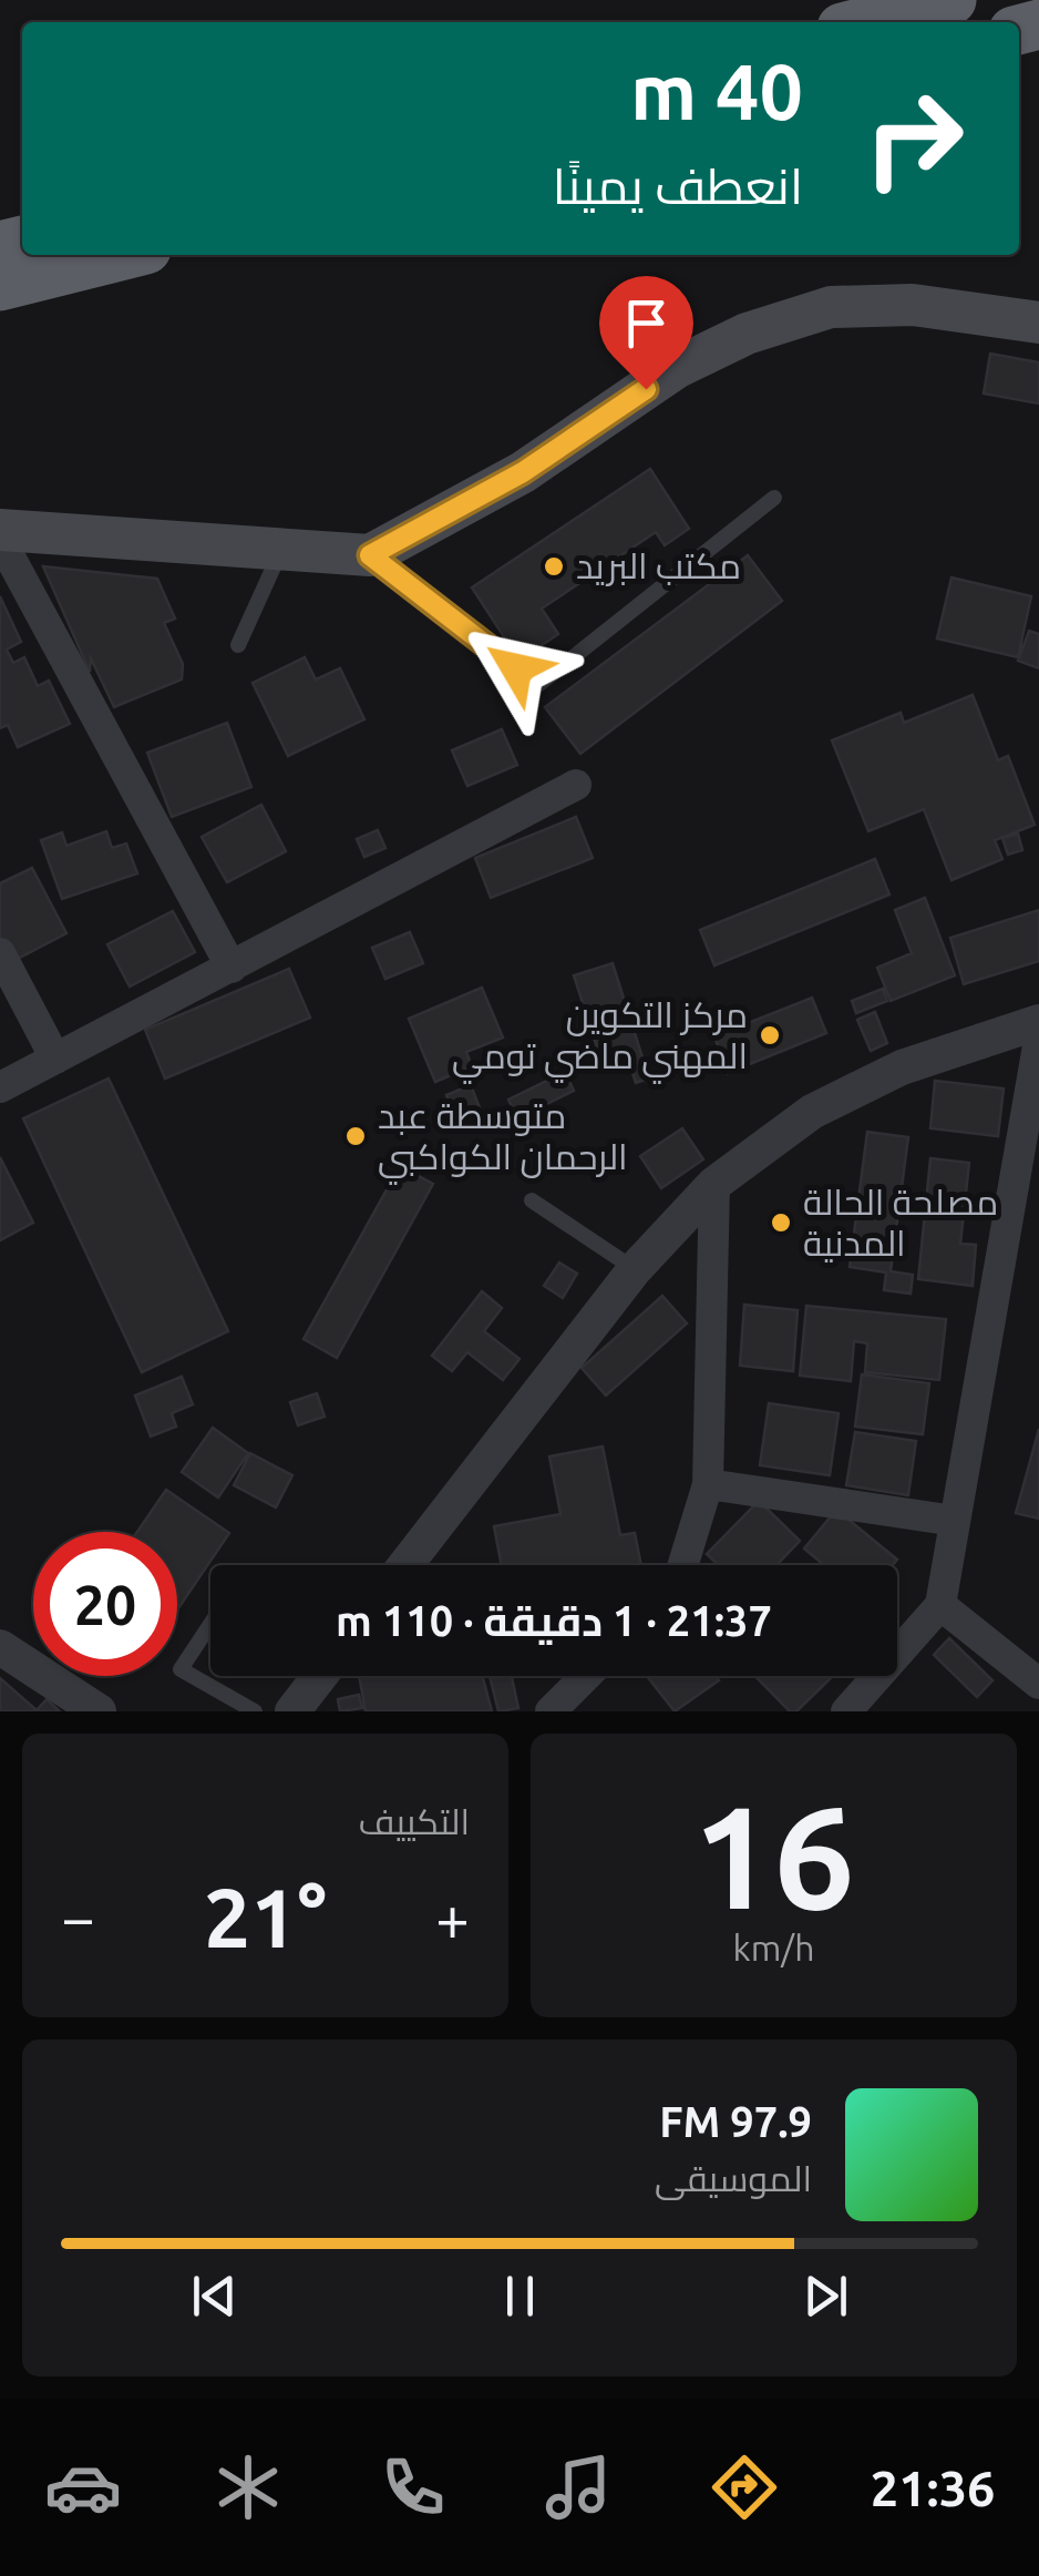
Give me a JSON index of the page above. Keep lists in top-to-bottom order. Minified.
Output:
{"places":["مكتب البريد","مركز التكوين المهني ماضي تومي","متوسطة عبد الرحمان الكواكبي","مصلحة الحالة المدنية"],"page":{"turn":["40 m","انعطف يمينًا"],"limit":"20","trip":"21:37 · 1 دقيقة · 110 m","tile":[["16","km/h"],"التكييف"],"heat":["−","21°","+"],"song":["97.9 FM","الموسيقى"],"tabs":"21:36"}}
